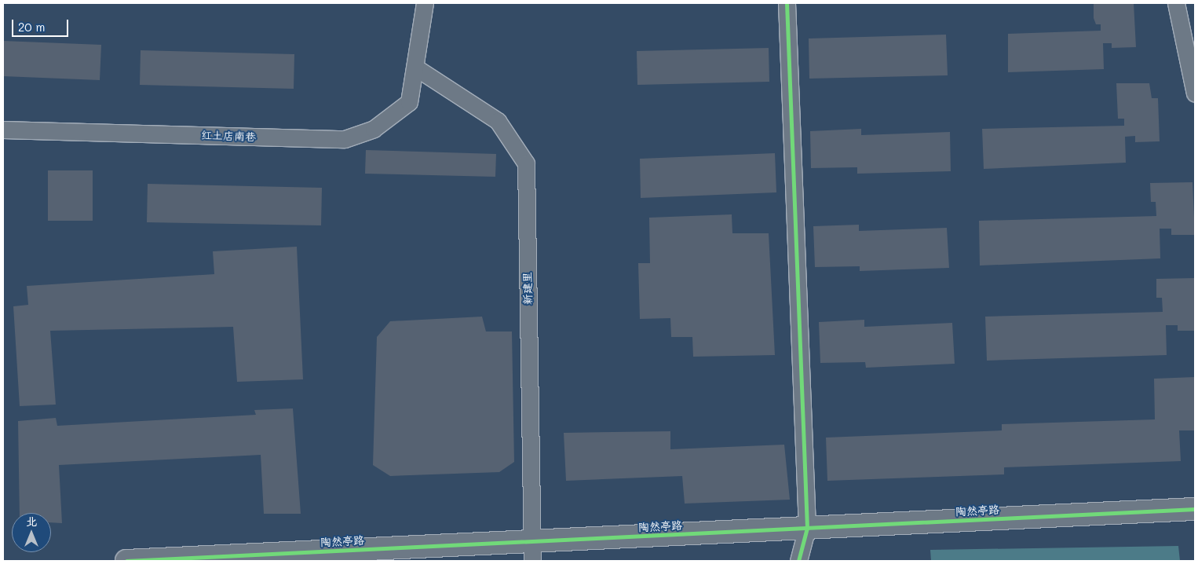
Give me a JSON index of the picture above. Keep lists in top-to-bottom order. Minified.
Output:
{"streets":{"main road":["陶然亭路"],"street":["红土店南巷","新建里"]},"crossings":[["红土店南巷","新建里"],["新建里","陶然亭路"]],"scale_bar":"20 m","north":"top"}
